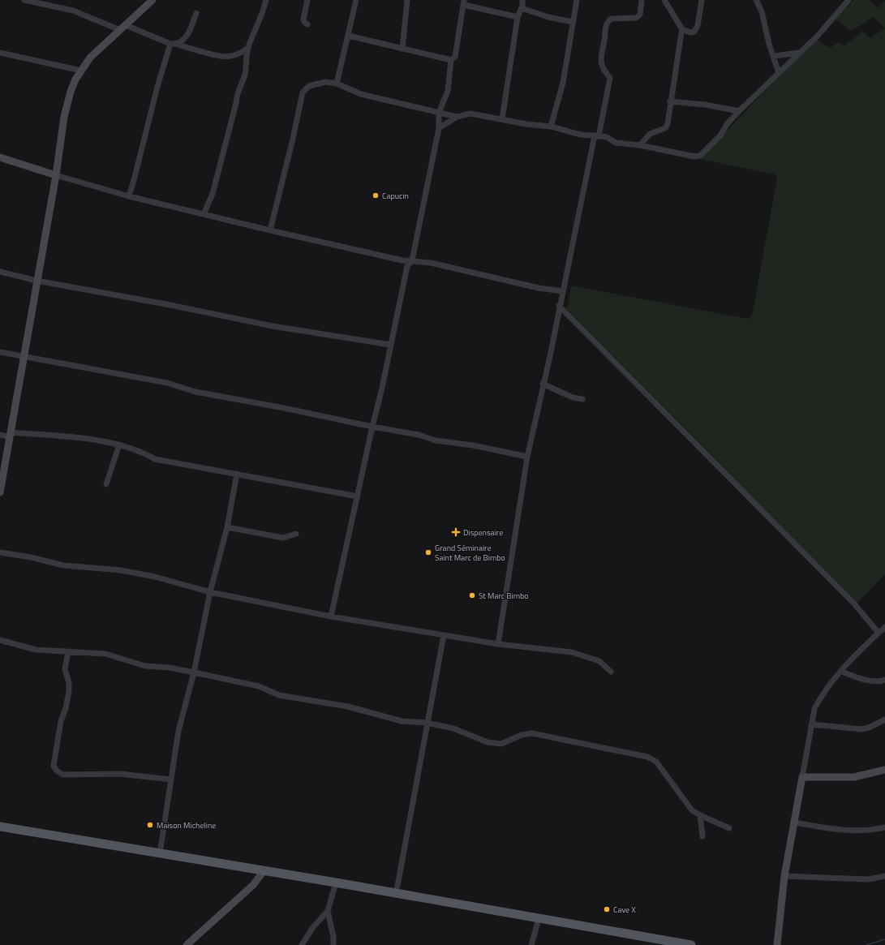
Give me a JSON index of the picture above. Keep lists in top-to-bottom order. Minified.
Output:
{"places":{"other":["Capucin","Grand Séminaire Saint Marc de Bimbo","St Marc Bimbo","Maison Micheline","Cave X"],"health":["Dispensaire"]}}
